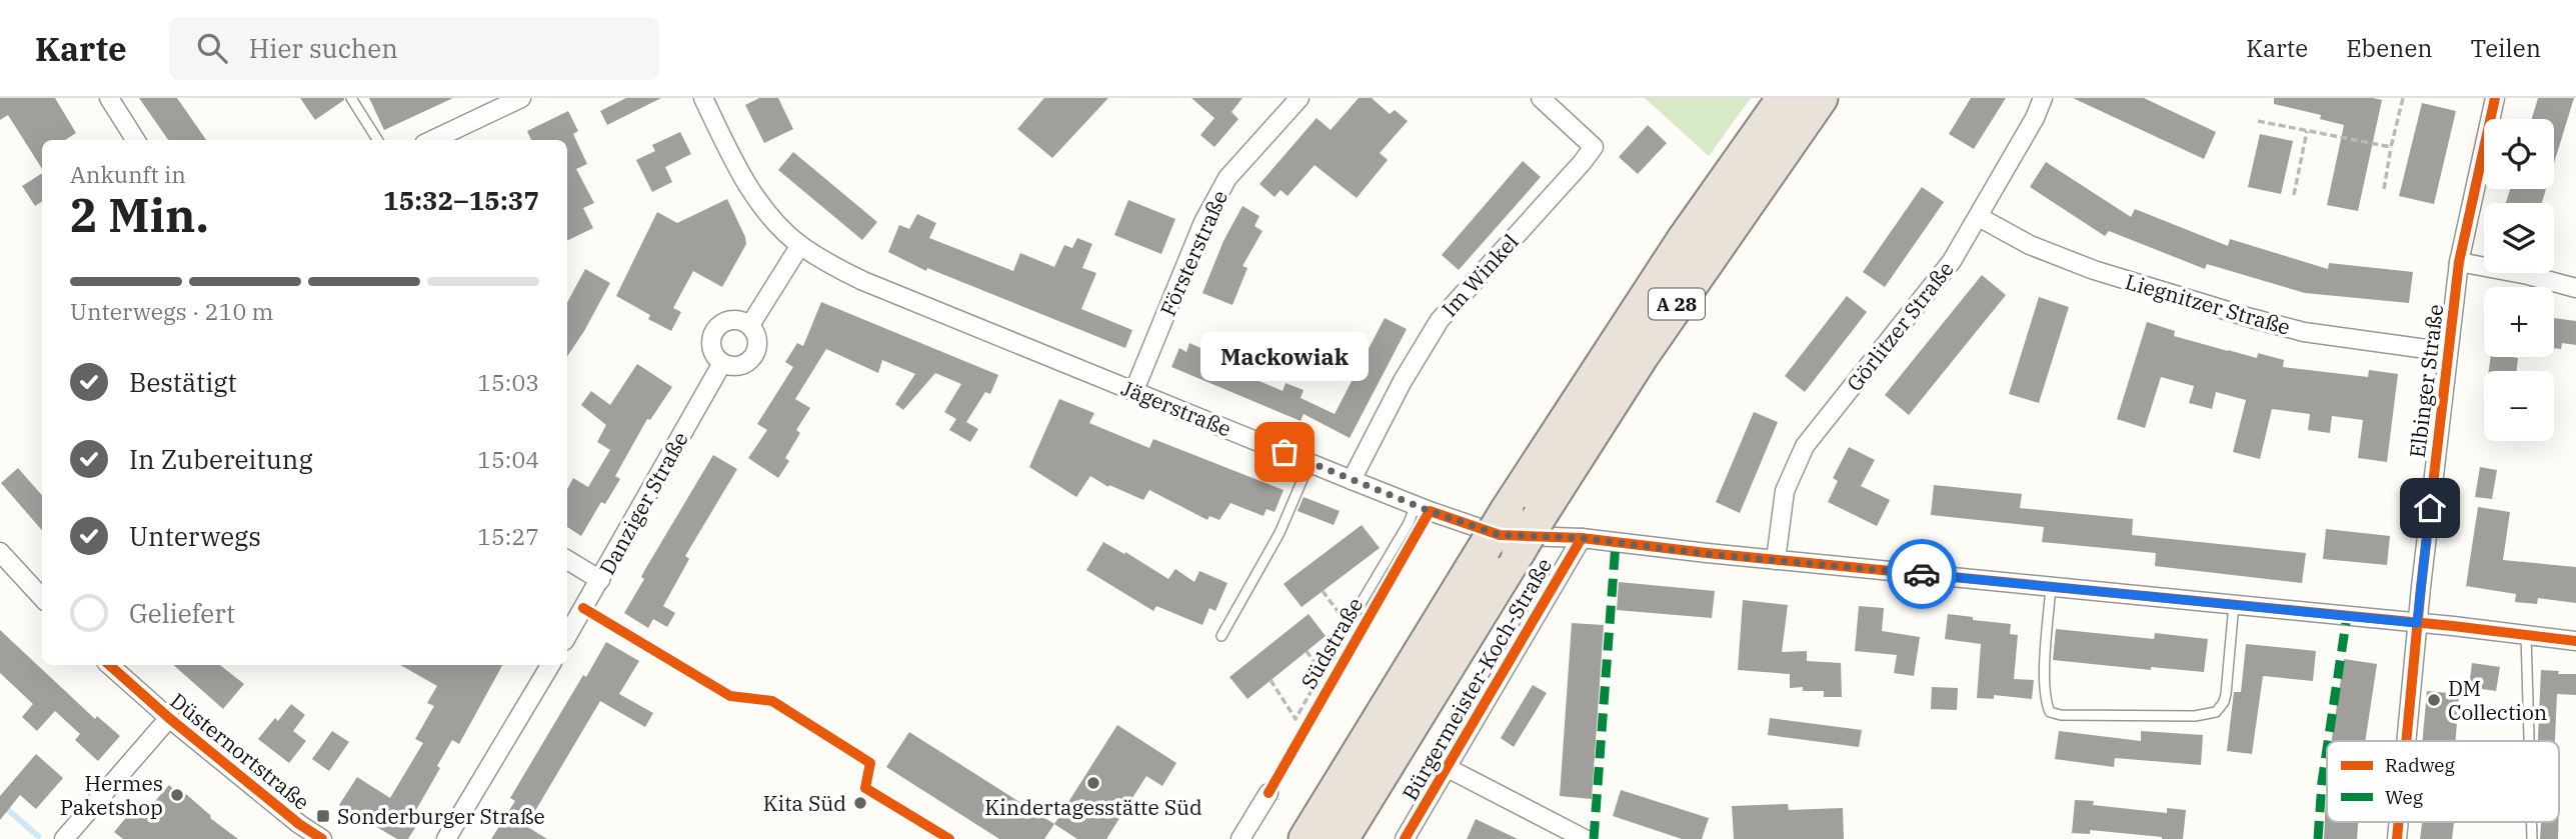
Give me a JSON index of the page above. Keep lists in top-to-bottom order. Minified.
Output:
{"streets":{"highway":["A 28"],"street":["Försterstraße","Im Winkel","Liegnitzer Straße","Görlitzer Straße","Elbinger Straße","Jägerstraße","Danziger Straße","Bürgermeister-Koch-Straße","Düsternortstraße"],"cycle path":["Südstraße"]},"crossings":[["Försterstraße","Jägerstraße"],["Im Winkel","Jägerstraße"],["Liegnitzer Straße","Görlitzer Straße"],["Liegnitzer Straße","Elbinger Straße"],["Görlitzer Straße","Jägerstraße"],["Elbinger Straße","Jägerstraße"],["Jägerstraße","Bürgermeister-Koch-Straße"]],"places":{"other":["Mackowiak","DM Collection","Kindertagesstätte Süd","Hermes Paketshop","Kita Süd"],"transit":["Sonderburger Straße"]},"legend":["Radweg","Weg"],"page":{"header":"Karte","search":"Hier suchen","nav":["Karte","Ebenen","Teilen"],"map_buttons":["+","−"],"heading":["2 Min.","Ankunft in","15:32–15:37"],"bar":"Unterwegs · 210 m","bubble":"Mackowiak","list":[["Bestätigt","15:03"],["In Zubereitung","15:04"],["Unterwegs","15:27"],"Geliefert"]}}
